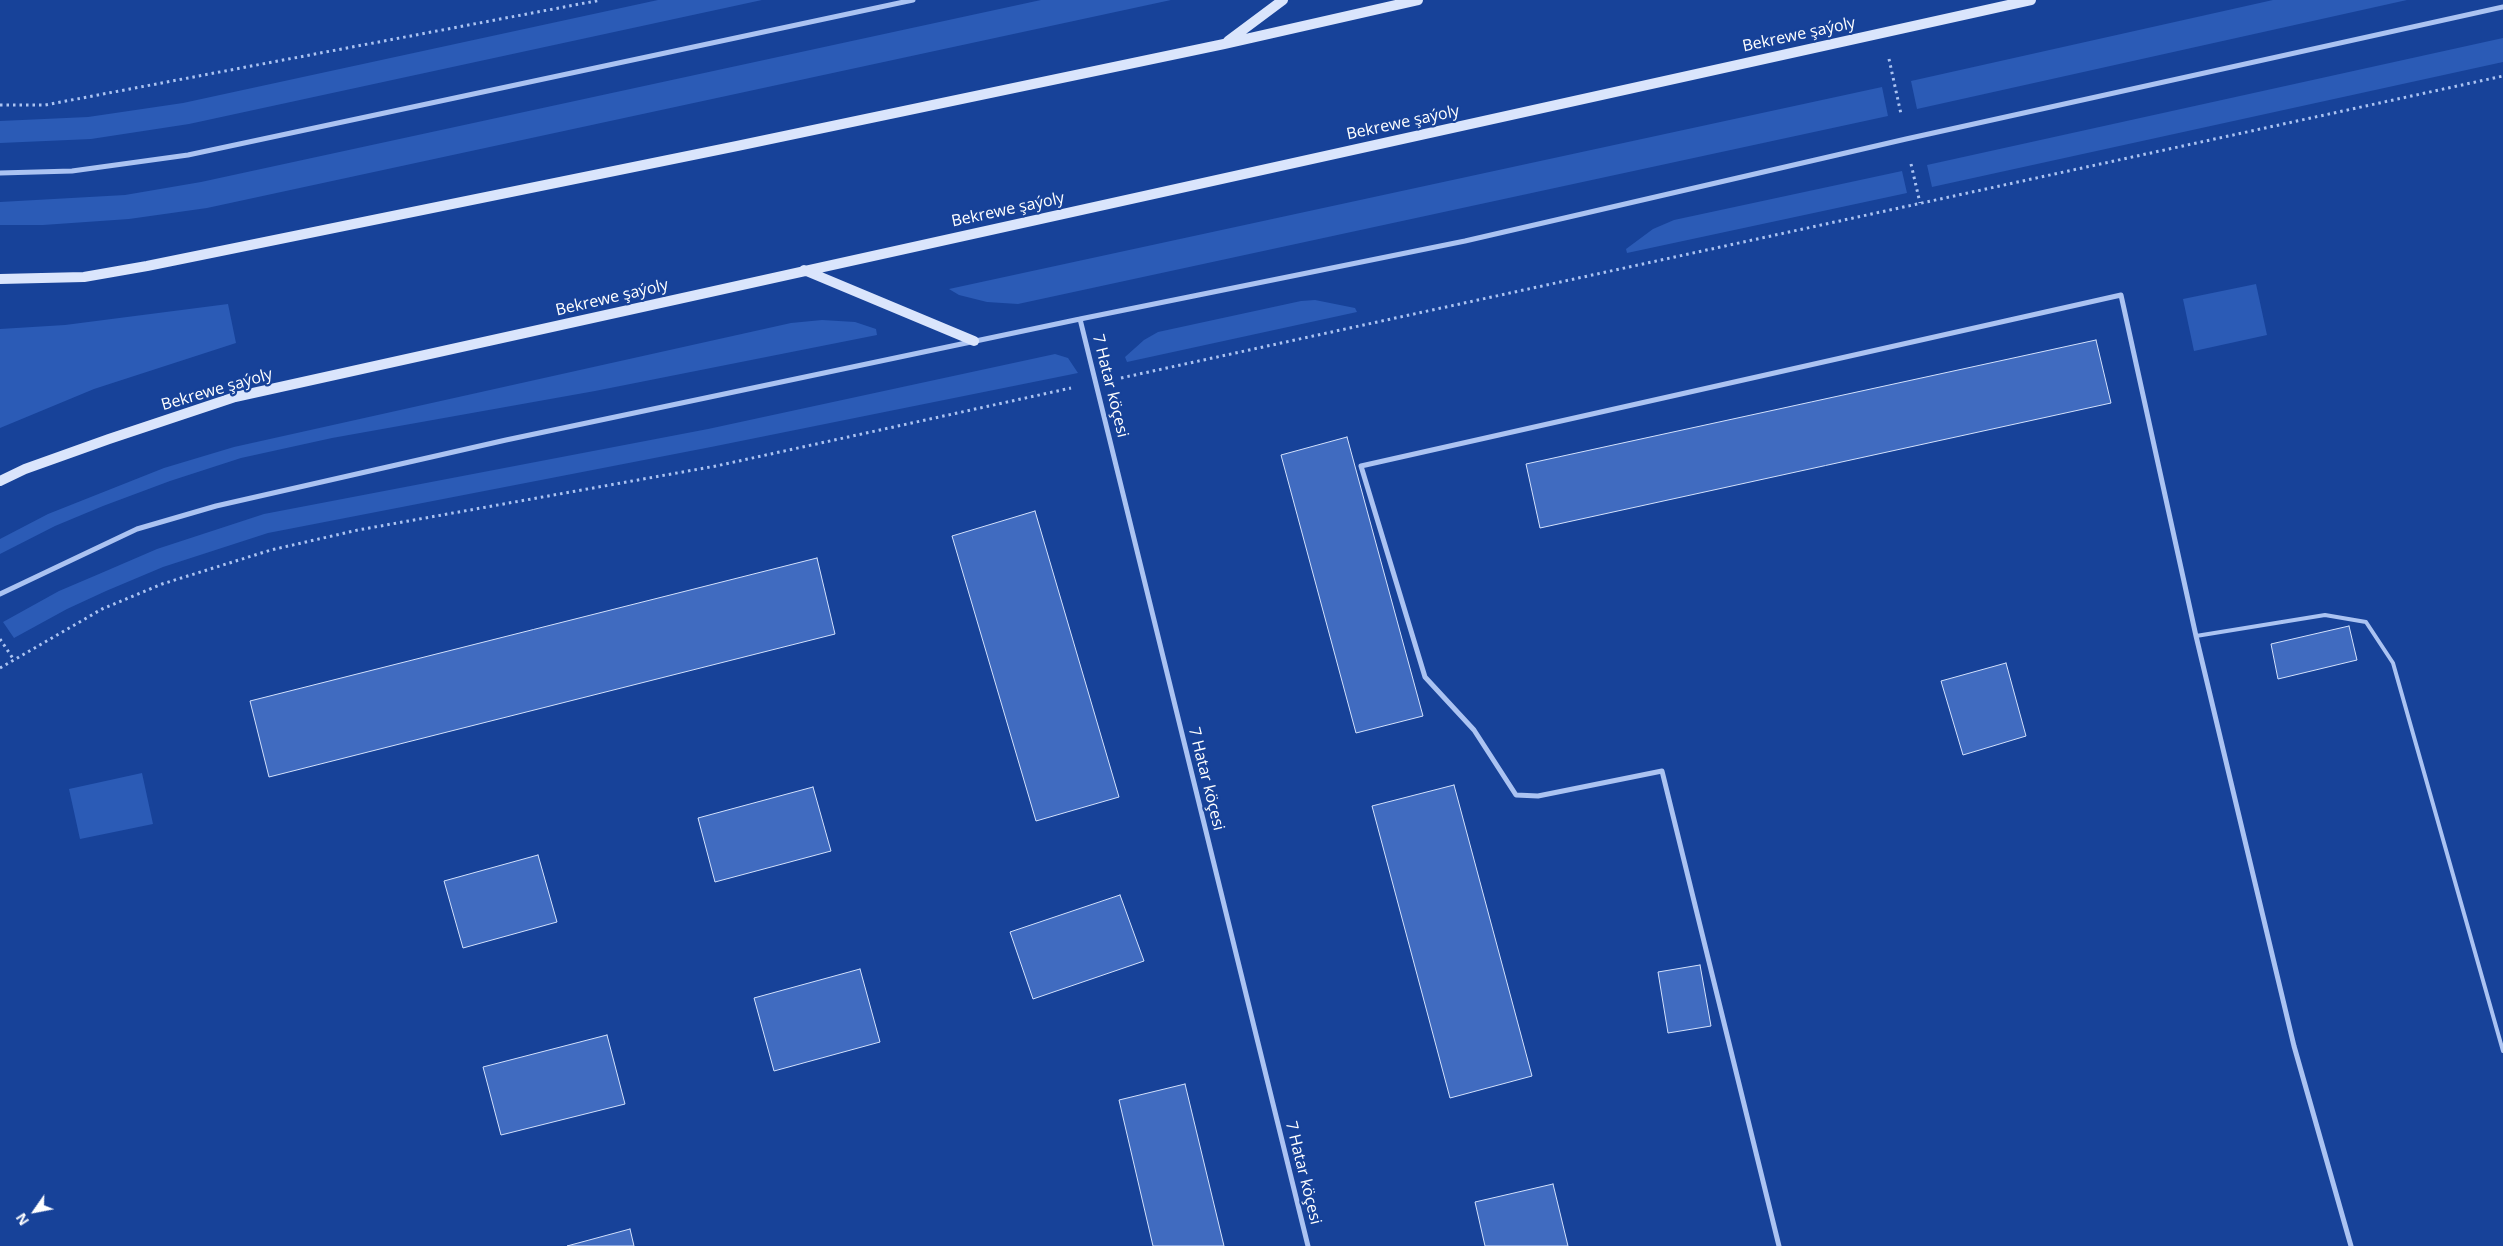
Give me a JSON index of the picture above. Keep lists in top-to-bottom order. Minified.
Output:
{"streets":{"main road":["Bekrewe şaýoly"],"street":["7 Hatar köçesi"]},"north":"bottom left"}
